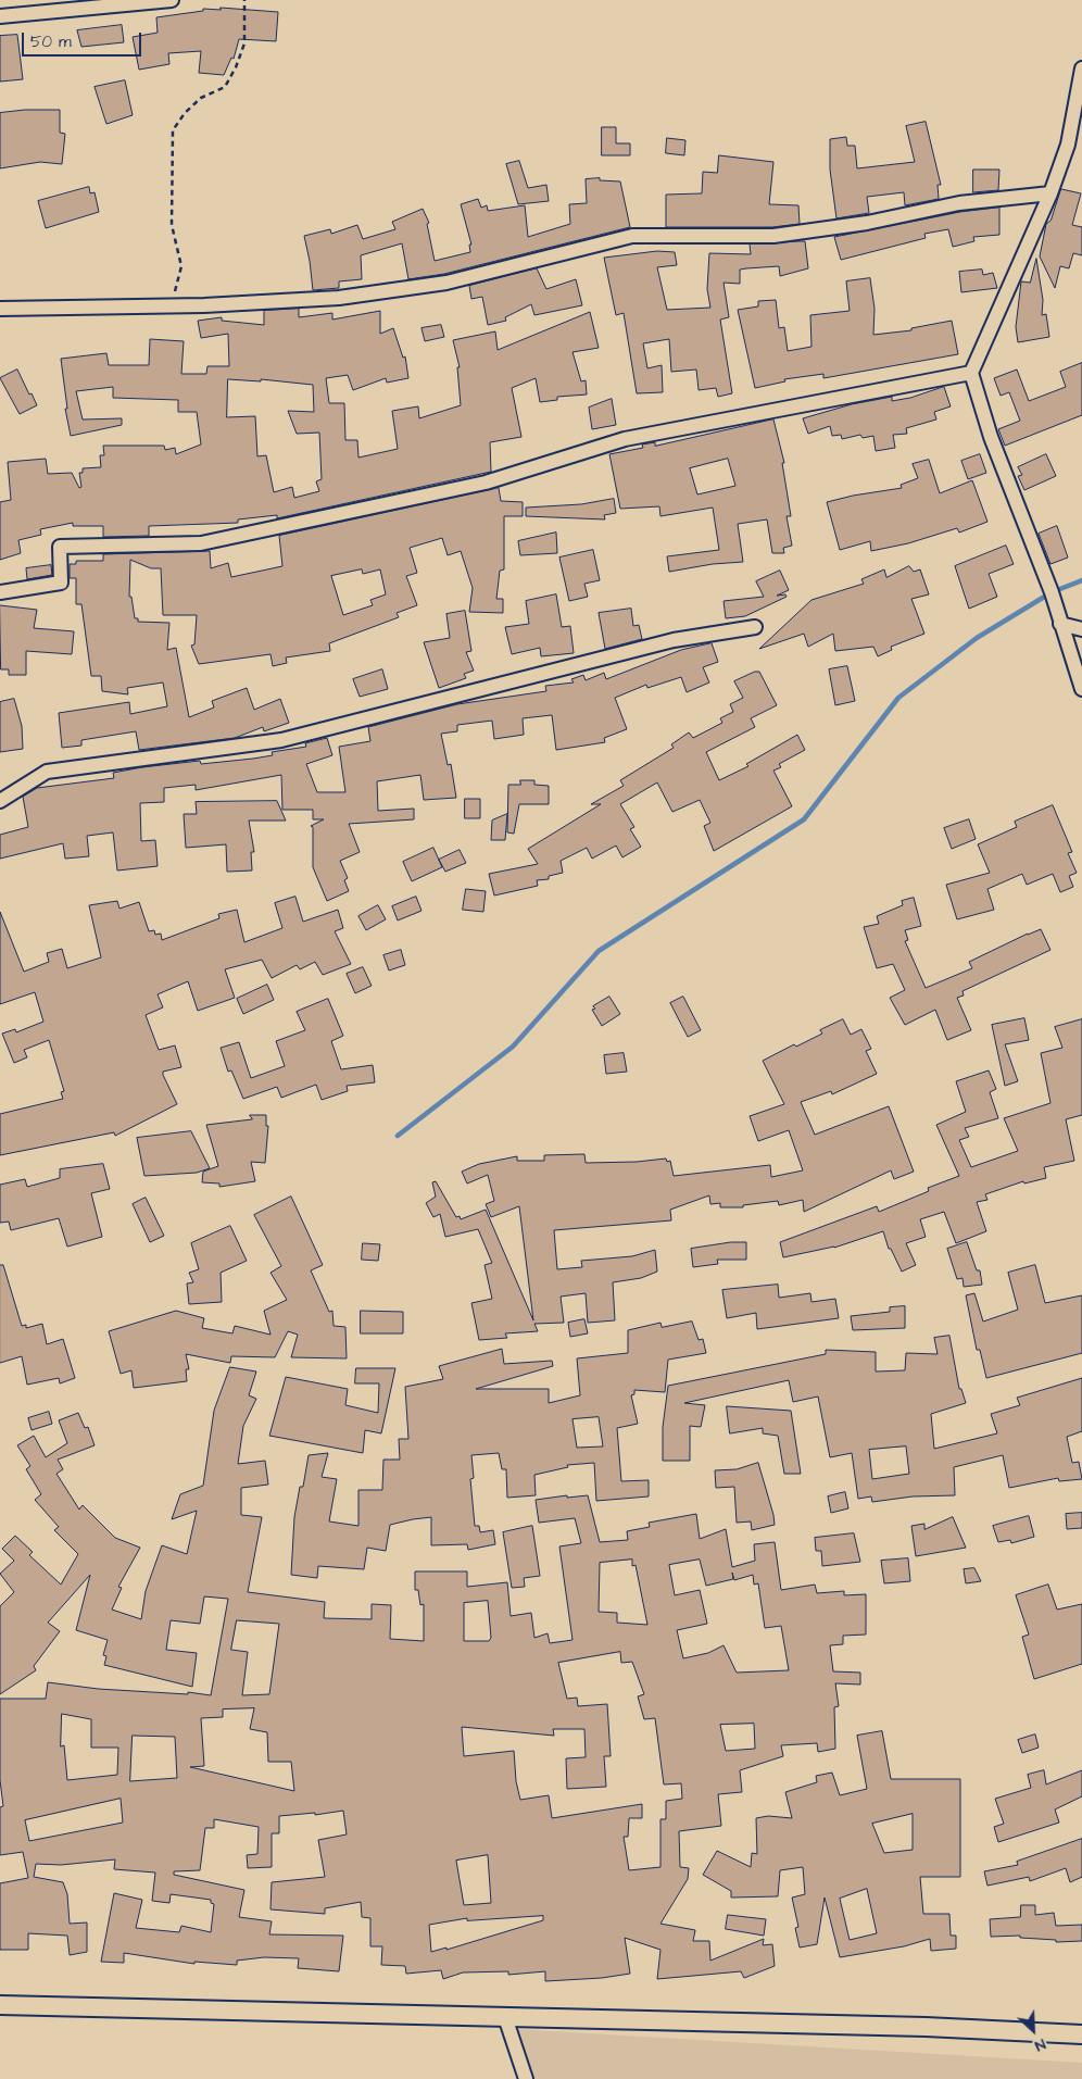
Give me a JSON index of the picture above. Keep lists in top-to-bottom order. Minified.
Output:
{"scale_bar":"50 m","north":"bottom right"}
